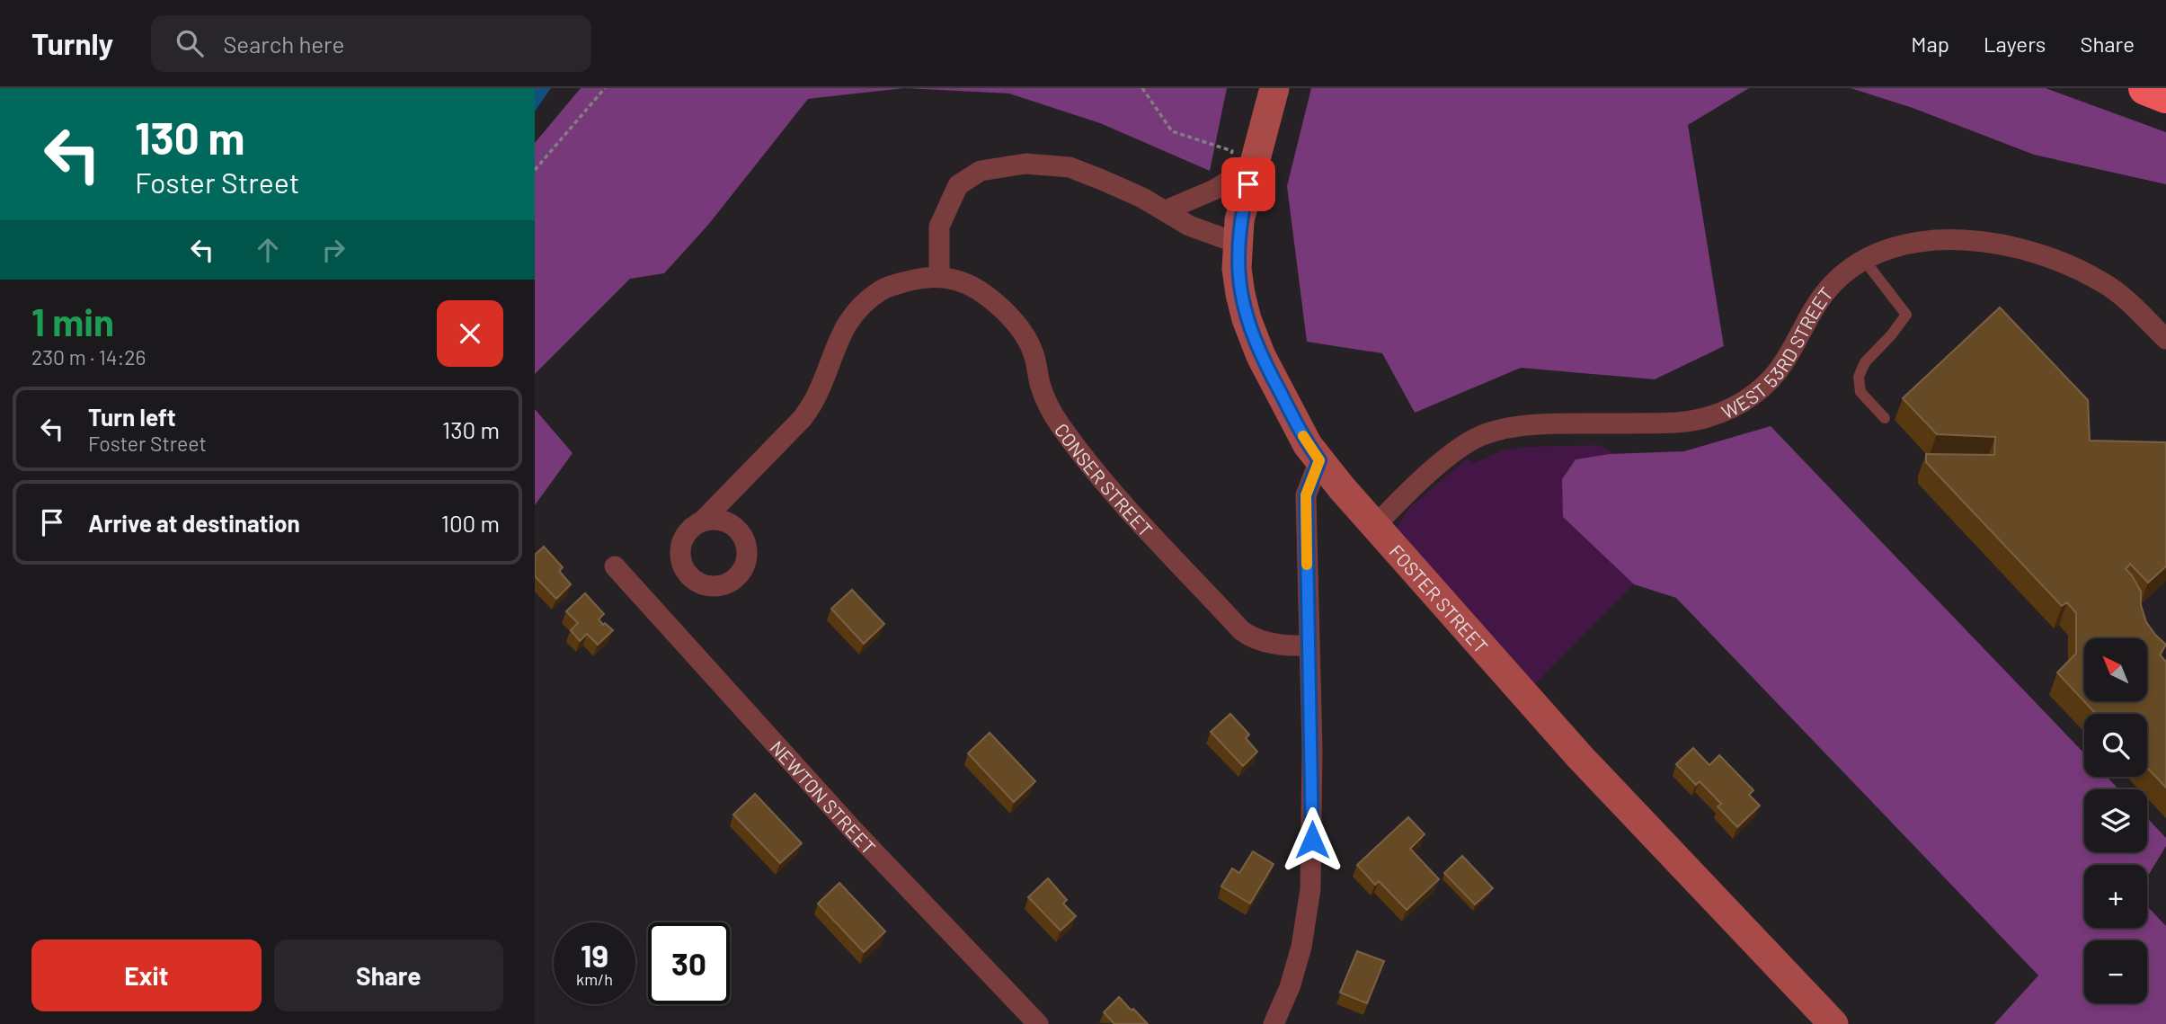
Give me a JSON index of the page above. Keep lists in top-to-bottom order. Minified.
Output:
{"streets":{"street":["WEST 53RD STREET","CONSER STREET","FOSTER STREET","NEWTON STREET"]},"crossings":[["WEST 53RD STREET","FOSTER STREET"]],"north":"top left","page":{"header":"Turnly","search":"Search here","nav":["Map","Layers","Share"],"turn":["130 m","Foster Street"],"heading":["1 min","230 m · 14:26"],"list":[{"name":"Turn left","note":"Foster Street","value":"130 m"},{"name":"Arrive at destination","value":"100 m"}],"map_buttons":["+","−"],"speed":"19 km/h","limit":"30","buttons":["Exit","Share"]}}
